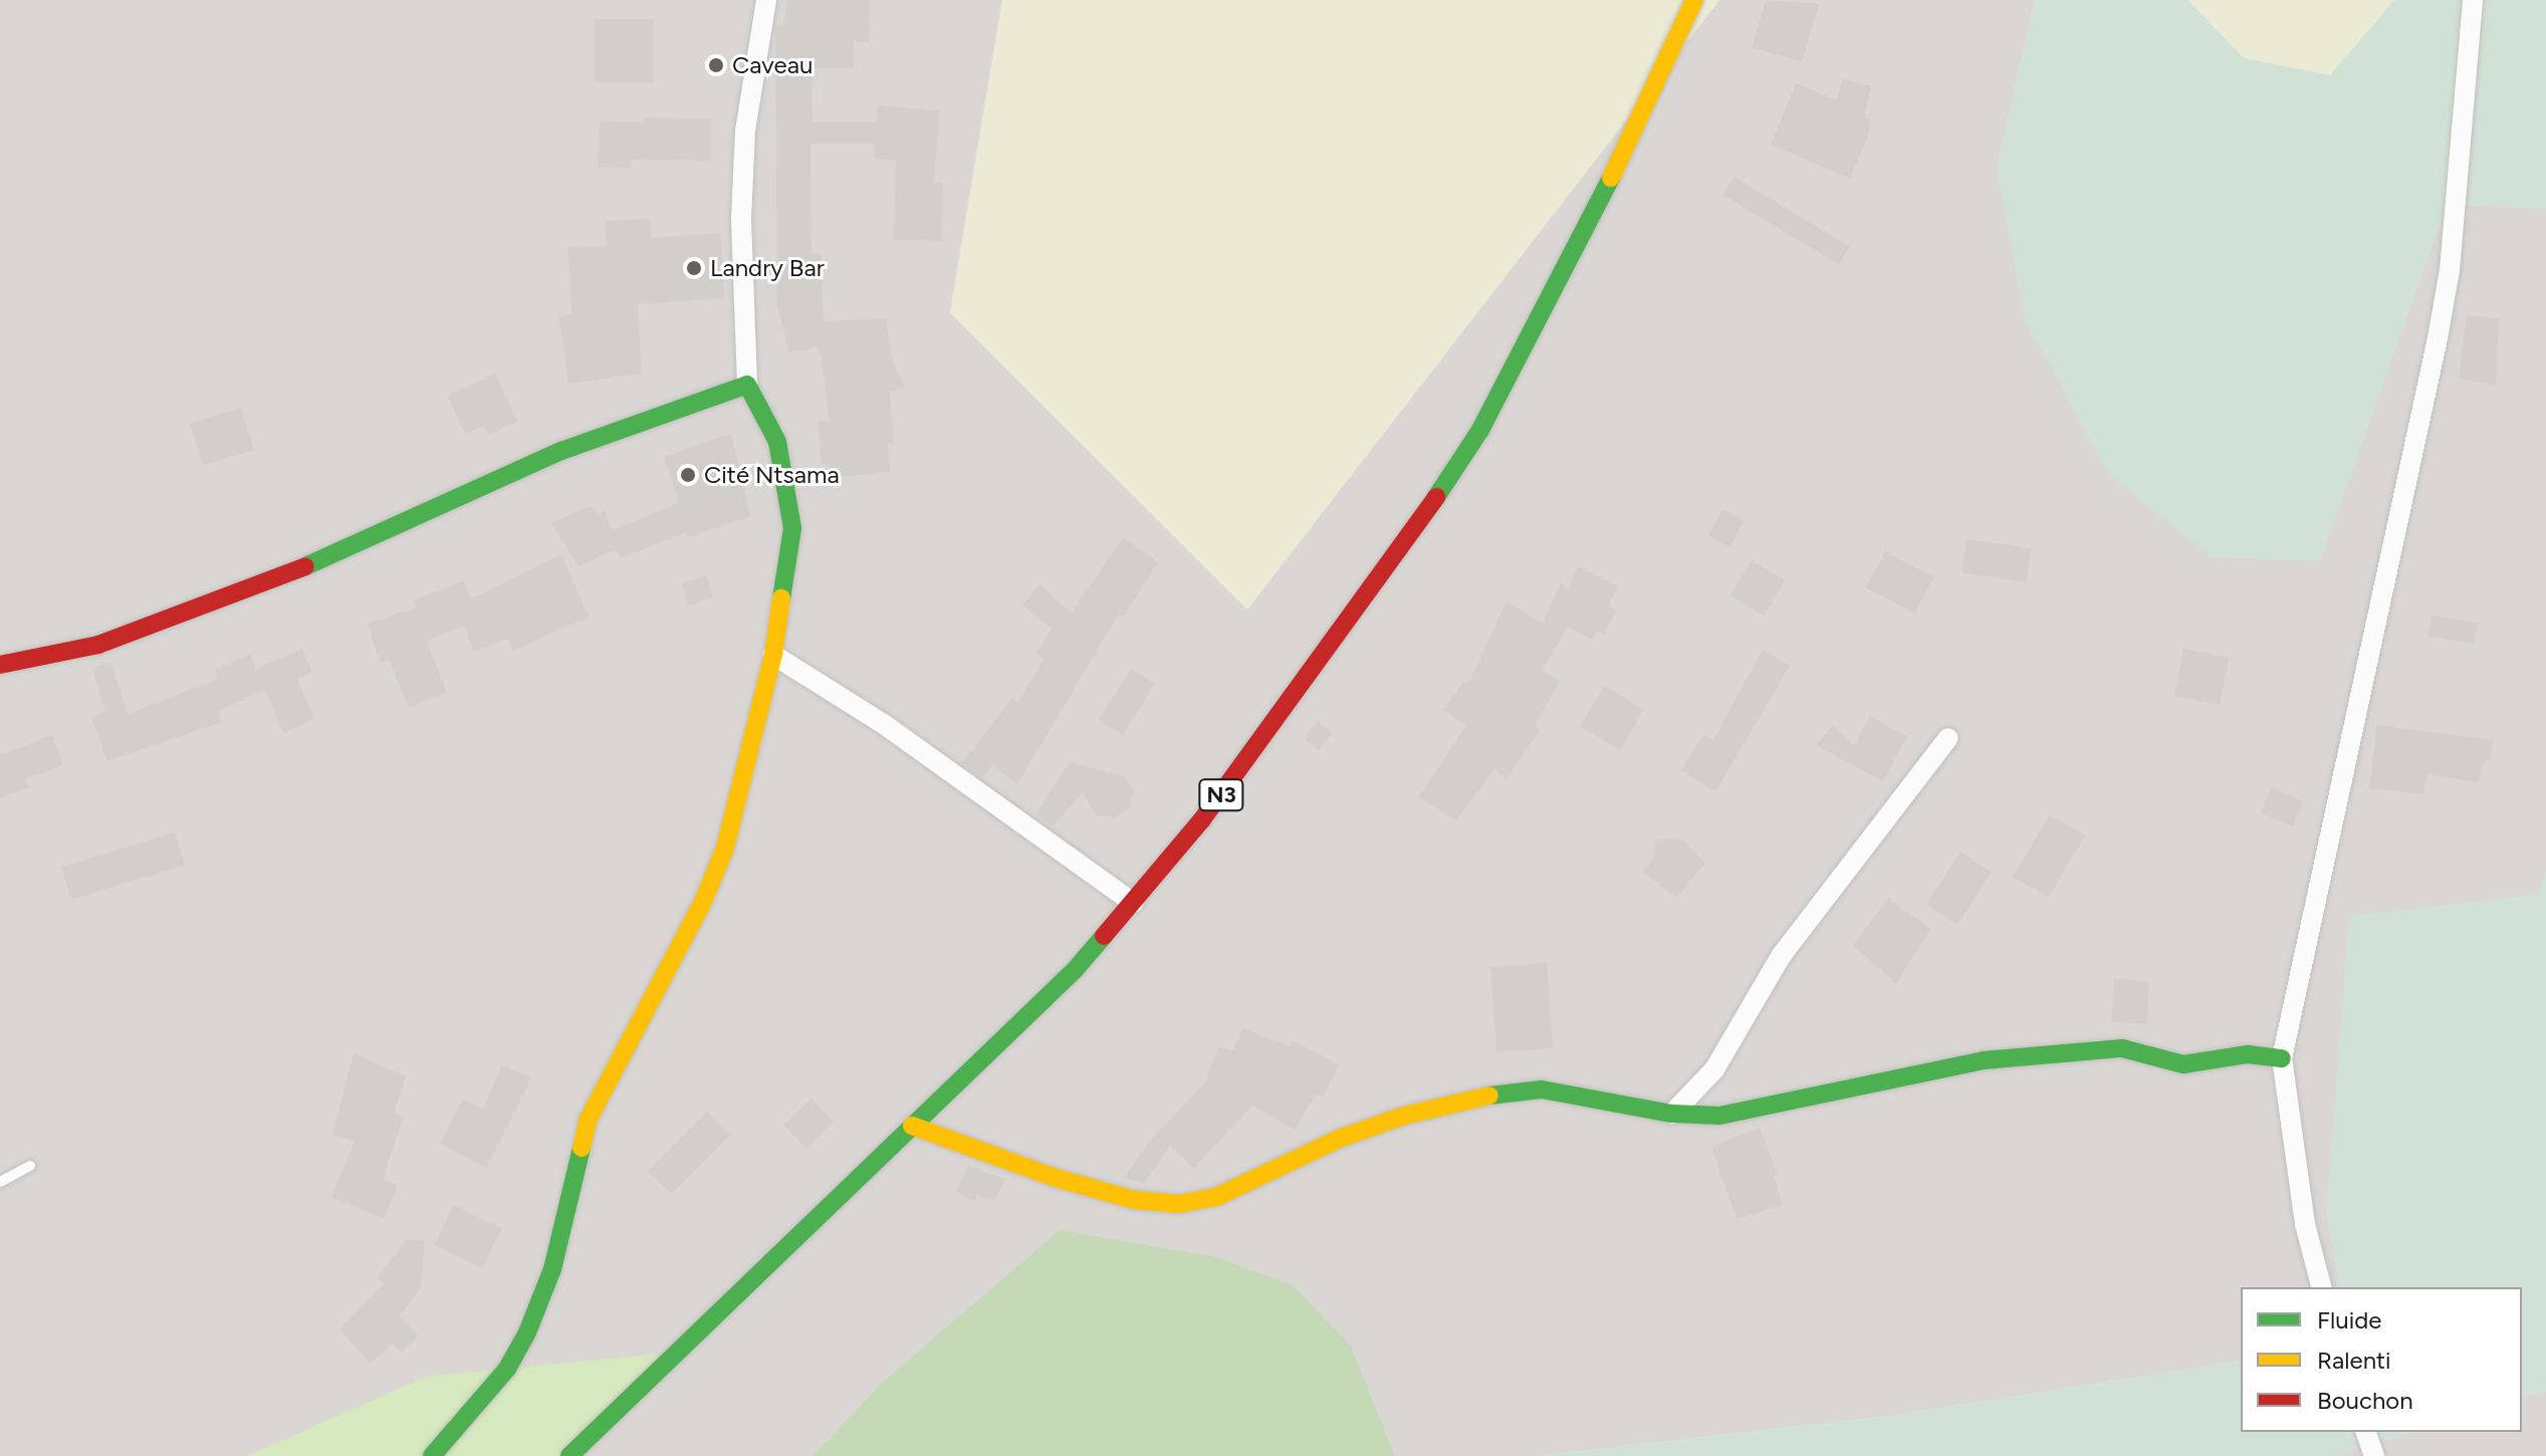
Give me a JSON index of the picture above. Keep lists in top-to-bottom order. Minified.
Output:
{"streets":{"main road":["N3"]},"places":["Caveau","Landry Bar","Cité Ntsama"],"legend":["Fluide","Ralenti","Bouchon"]}
